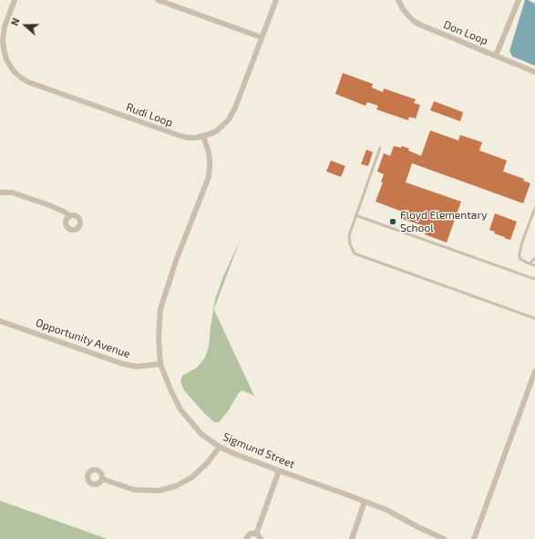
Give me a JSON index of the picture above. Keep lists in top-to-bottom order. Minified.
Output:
{"streets":{"street":["Don Loop","Rudi Loop","Opportunity Avenue","Sigmund Street"]},"crossings":[["Rudi Loop","Sigmund Street"],["Opportunity Avenue","Sigmund Street"]],"places":["Floyd Elementary School"],"north":"left"}
